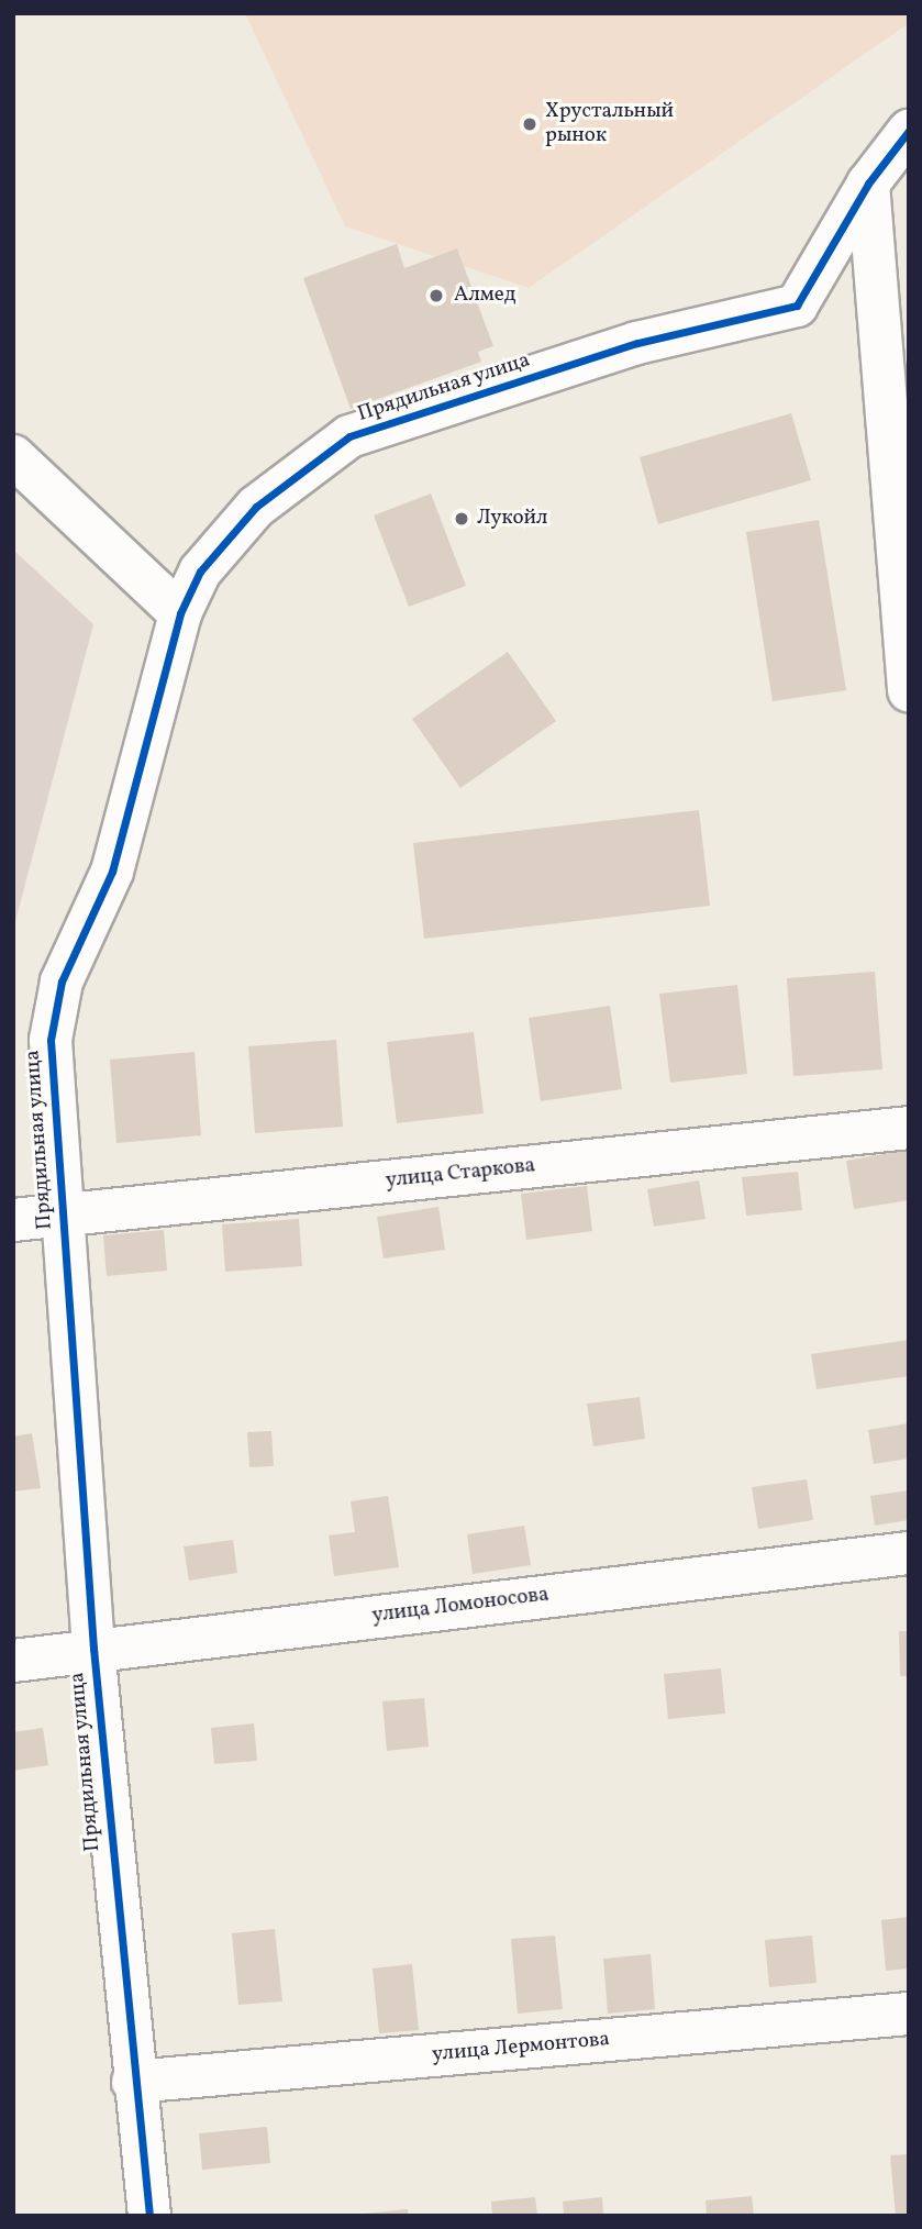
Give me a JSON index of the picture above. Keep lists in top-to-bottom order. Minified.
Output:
{"streets":{"street":["Прядильная улица","улица Старкова","улица Ломоносова","улица Лермонтова"]},"crossings":[["Прядильная улица","улица Старкова"],["Прядильная улица","улица Ломоносова"],["Прядильная улица","улица Лермонтова"]],"places":["Хрустальный рынок","Алмед","Лукойл"]}
